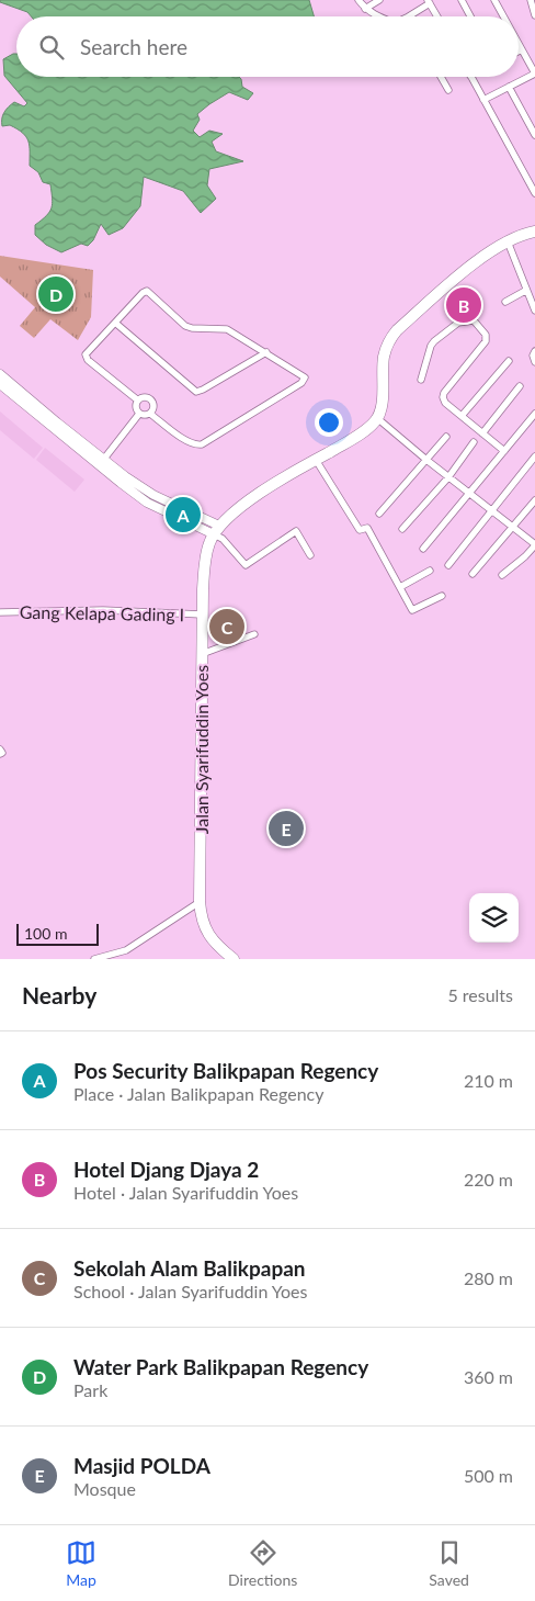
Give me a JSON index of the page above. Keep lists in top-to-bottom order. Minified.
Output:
{"streets":{"highway":["Jalan Syarifuddin Yoes"],"street":["Gang Kelapa Gading I"]},"crossings":[["Gang Kelapa Gading I","Jalan Syarifuddin Yoes"]],"scale_bar":"100 m","page":{"search":"Search here","pins":["D","B","A","C","E"],"scale":"100 m","heading":["Nearby","5 results"],"list":[{"mark":"A","name":"Pos Security Balikpapan Regency","note":"Place · Jalan Balikpapan Regency","value":"210 m"},{"mark":"B","name":"Hotel Djang Djaya 2","note":"Hotel · Jalan Syarifuddin Yoes","value":"220 m"},{"mark":"C","name":"Sekolah Alam Balikpapan","note":"School · Jalan Syarifuddin Yoes","value":"280 m"},{"mark":"D","name":"Water Park Balikpapan Regency","note":"Park","value":"360 m"},{"mark":"E","name":"Masjid POLDA","note":"Mosque","value":"500 m"}],"nav":["Map","Directions","Saved"]}}
